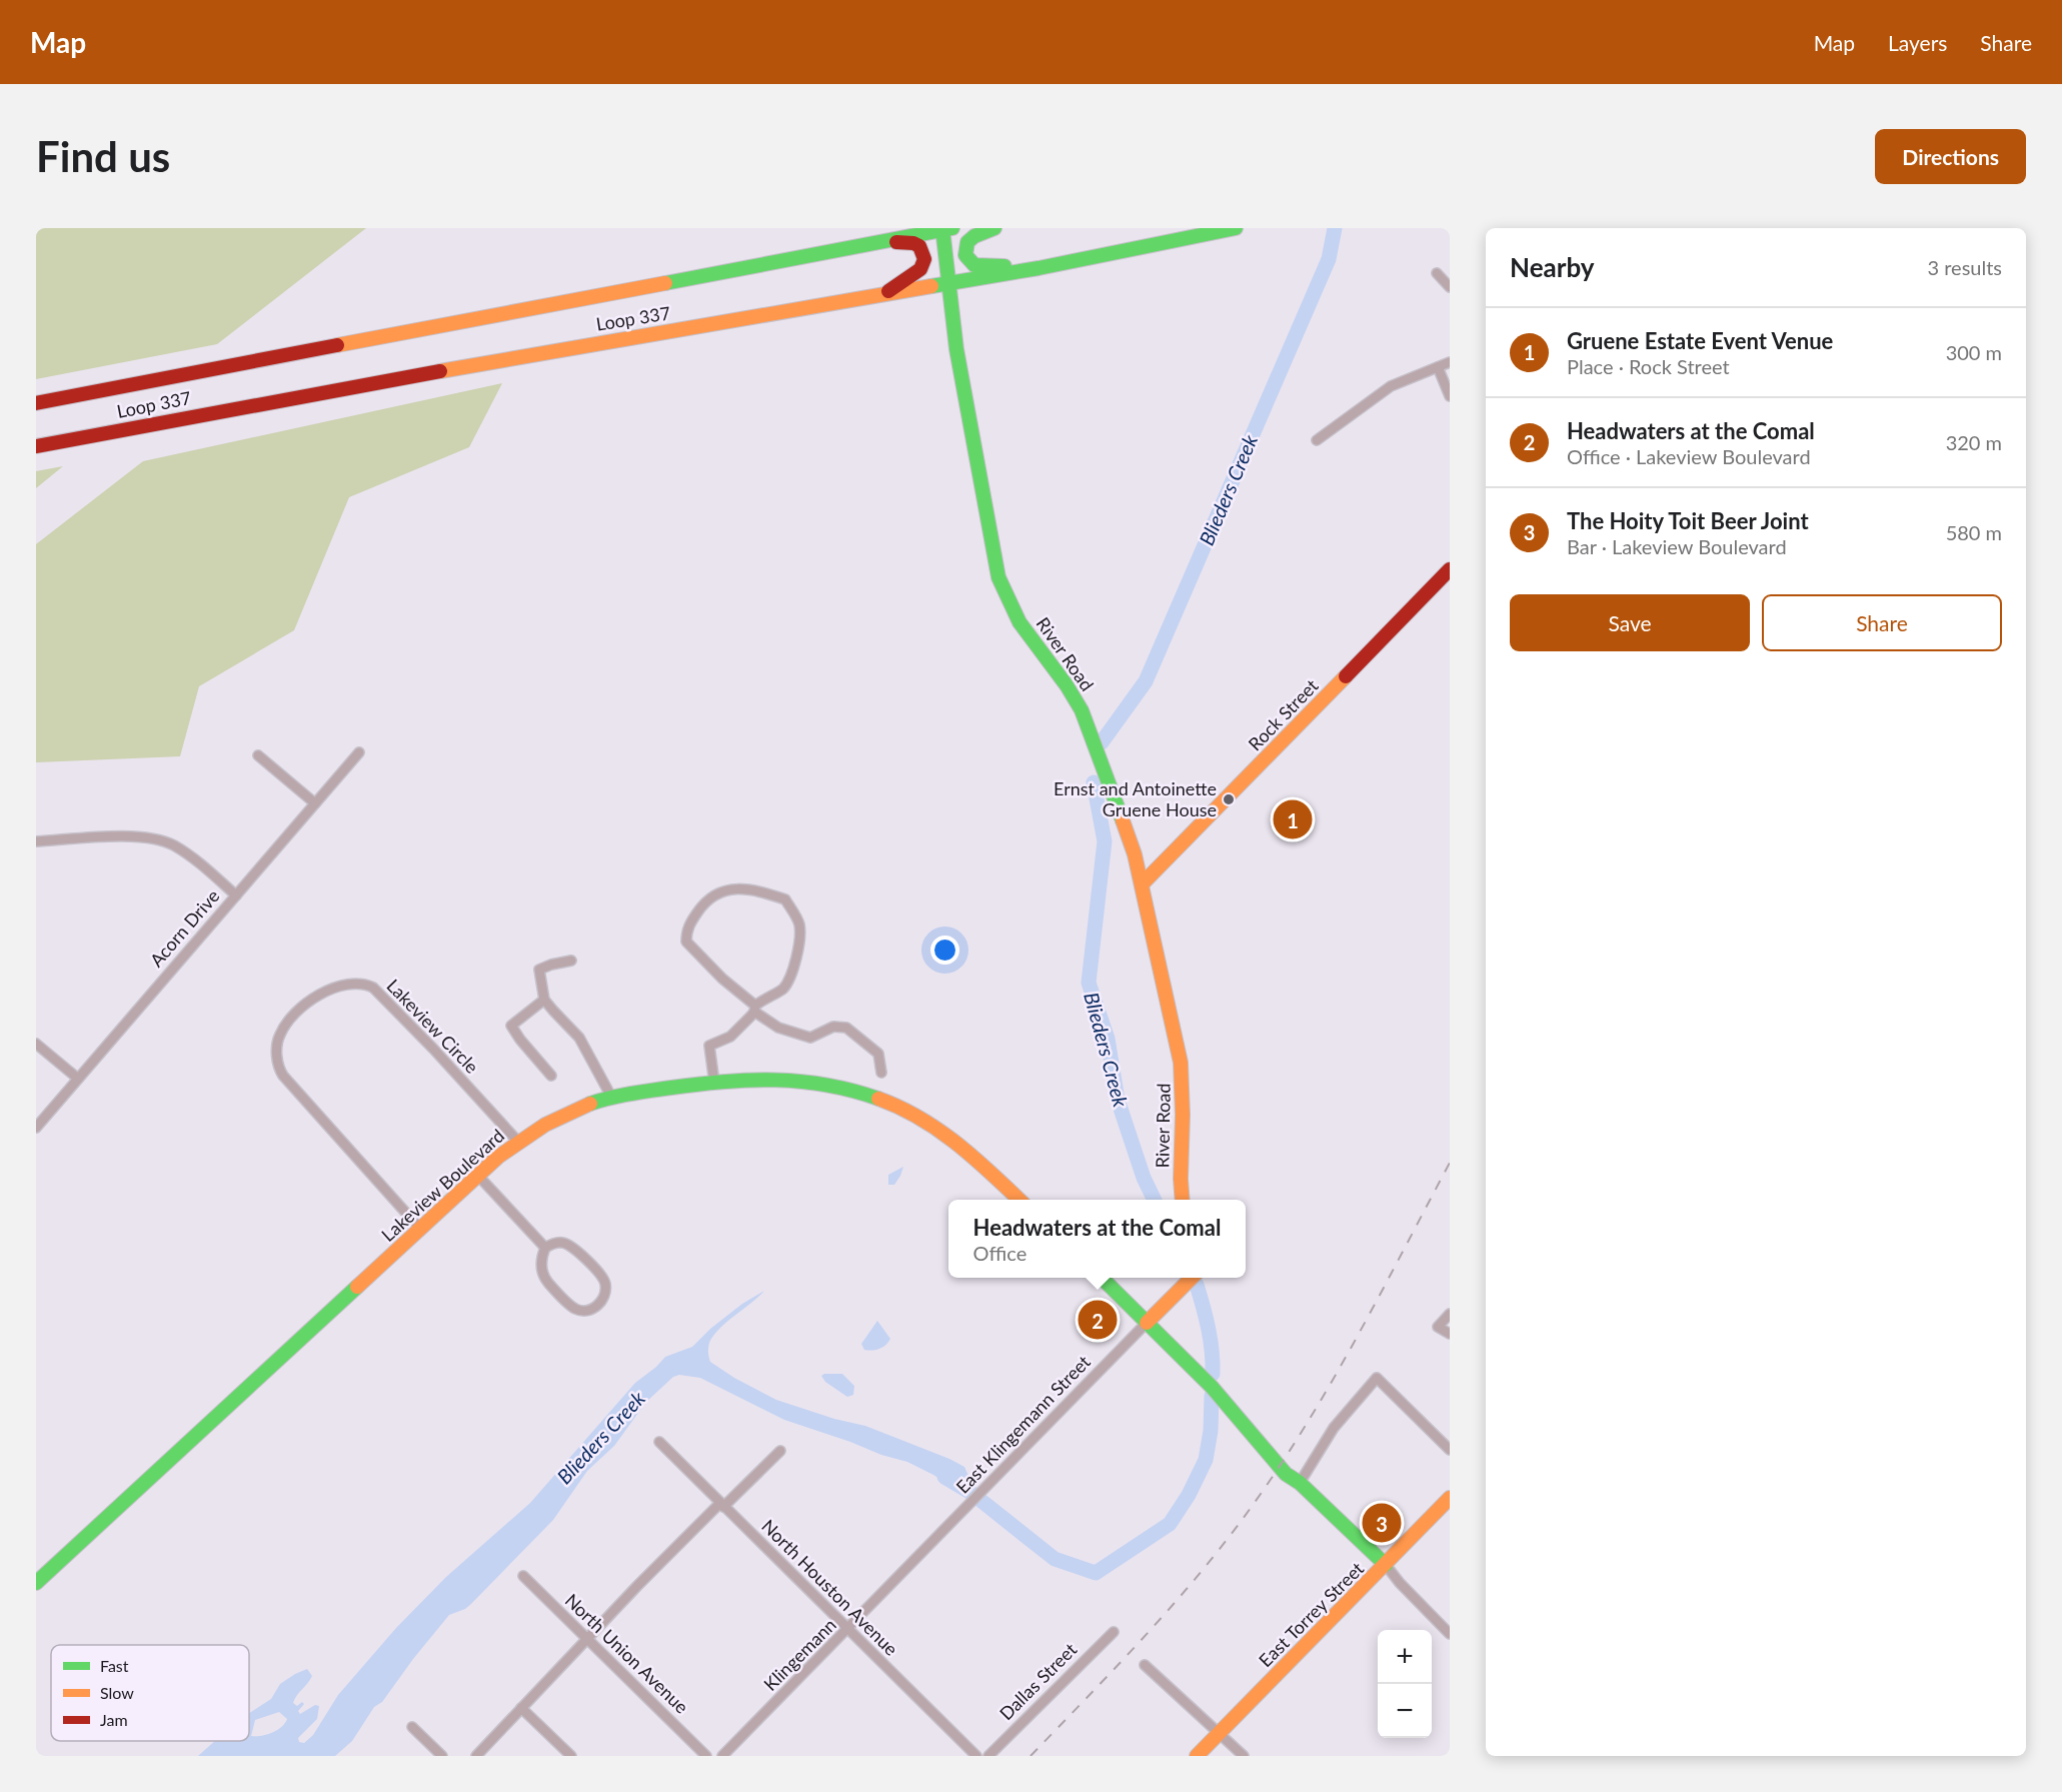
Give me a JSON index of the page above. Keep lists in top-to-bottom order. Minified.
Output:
{"streets":{"street":["Loop 337","River Road","Rock Street","Acorn Drive","Lakeview Circle","Lakeview Boulevard","East Klingemann Street","North Houston Avenue","East Torrey Street","North Union Avenue","Klingemann","Dallas Street"]},"crossings":[["Loop 337","River Road"],["River Road","Rock Street"],["Lakeview Circle","Lakeview Boulevard"],["East Klingemann Street","Klingemann"],["North Houston Avenue","Klingemann"]],"water":["Blieders Creek"],"places":["Ernst and Antoinette Gruene House"],"legend":["Fast","Slow","Jam"],"page":{"header":"Map","nav":["Map","Layers","Share"],"buttons":["Directions",["Save","Share"]],"title":"Find us","heading":["Nearby","3 results"],"list":[{"mark":"1","name":"Gruene Estate Event Venue","note":"Place · Rock Street","value":"300 m"},{"mark":"2","name":"Headwaters at the Comal","note":"Office · Lakeview Boulevard","value":"320 m"},{"mark":"3","name":"The Hoity Toit Beer Joint","note":"Bar · Lakeview Boulevard","value":"580 m"}],"pins":["1","2","3"],"popup":["Headwaters at the Comal","Office"],"map_buttons":["+","−"]}}
